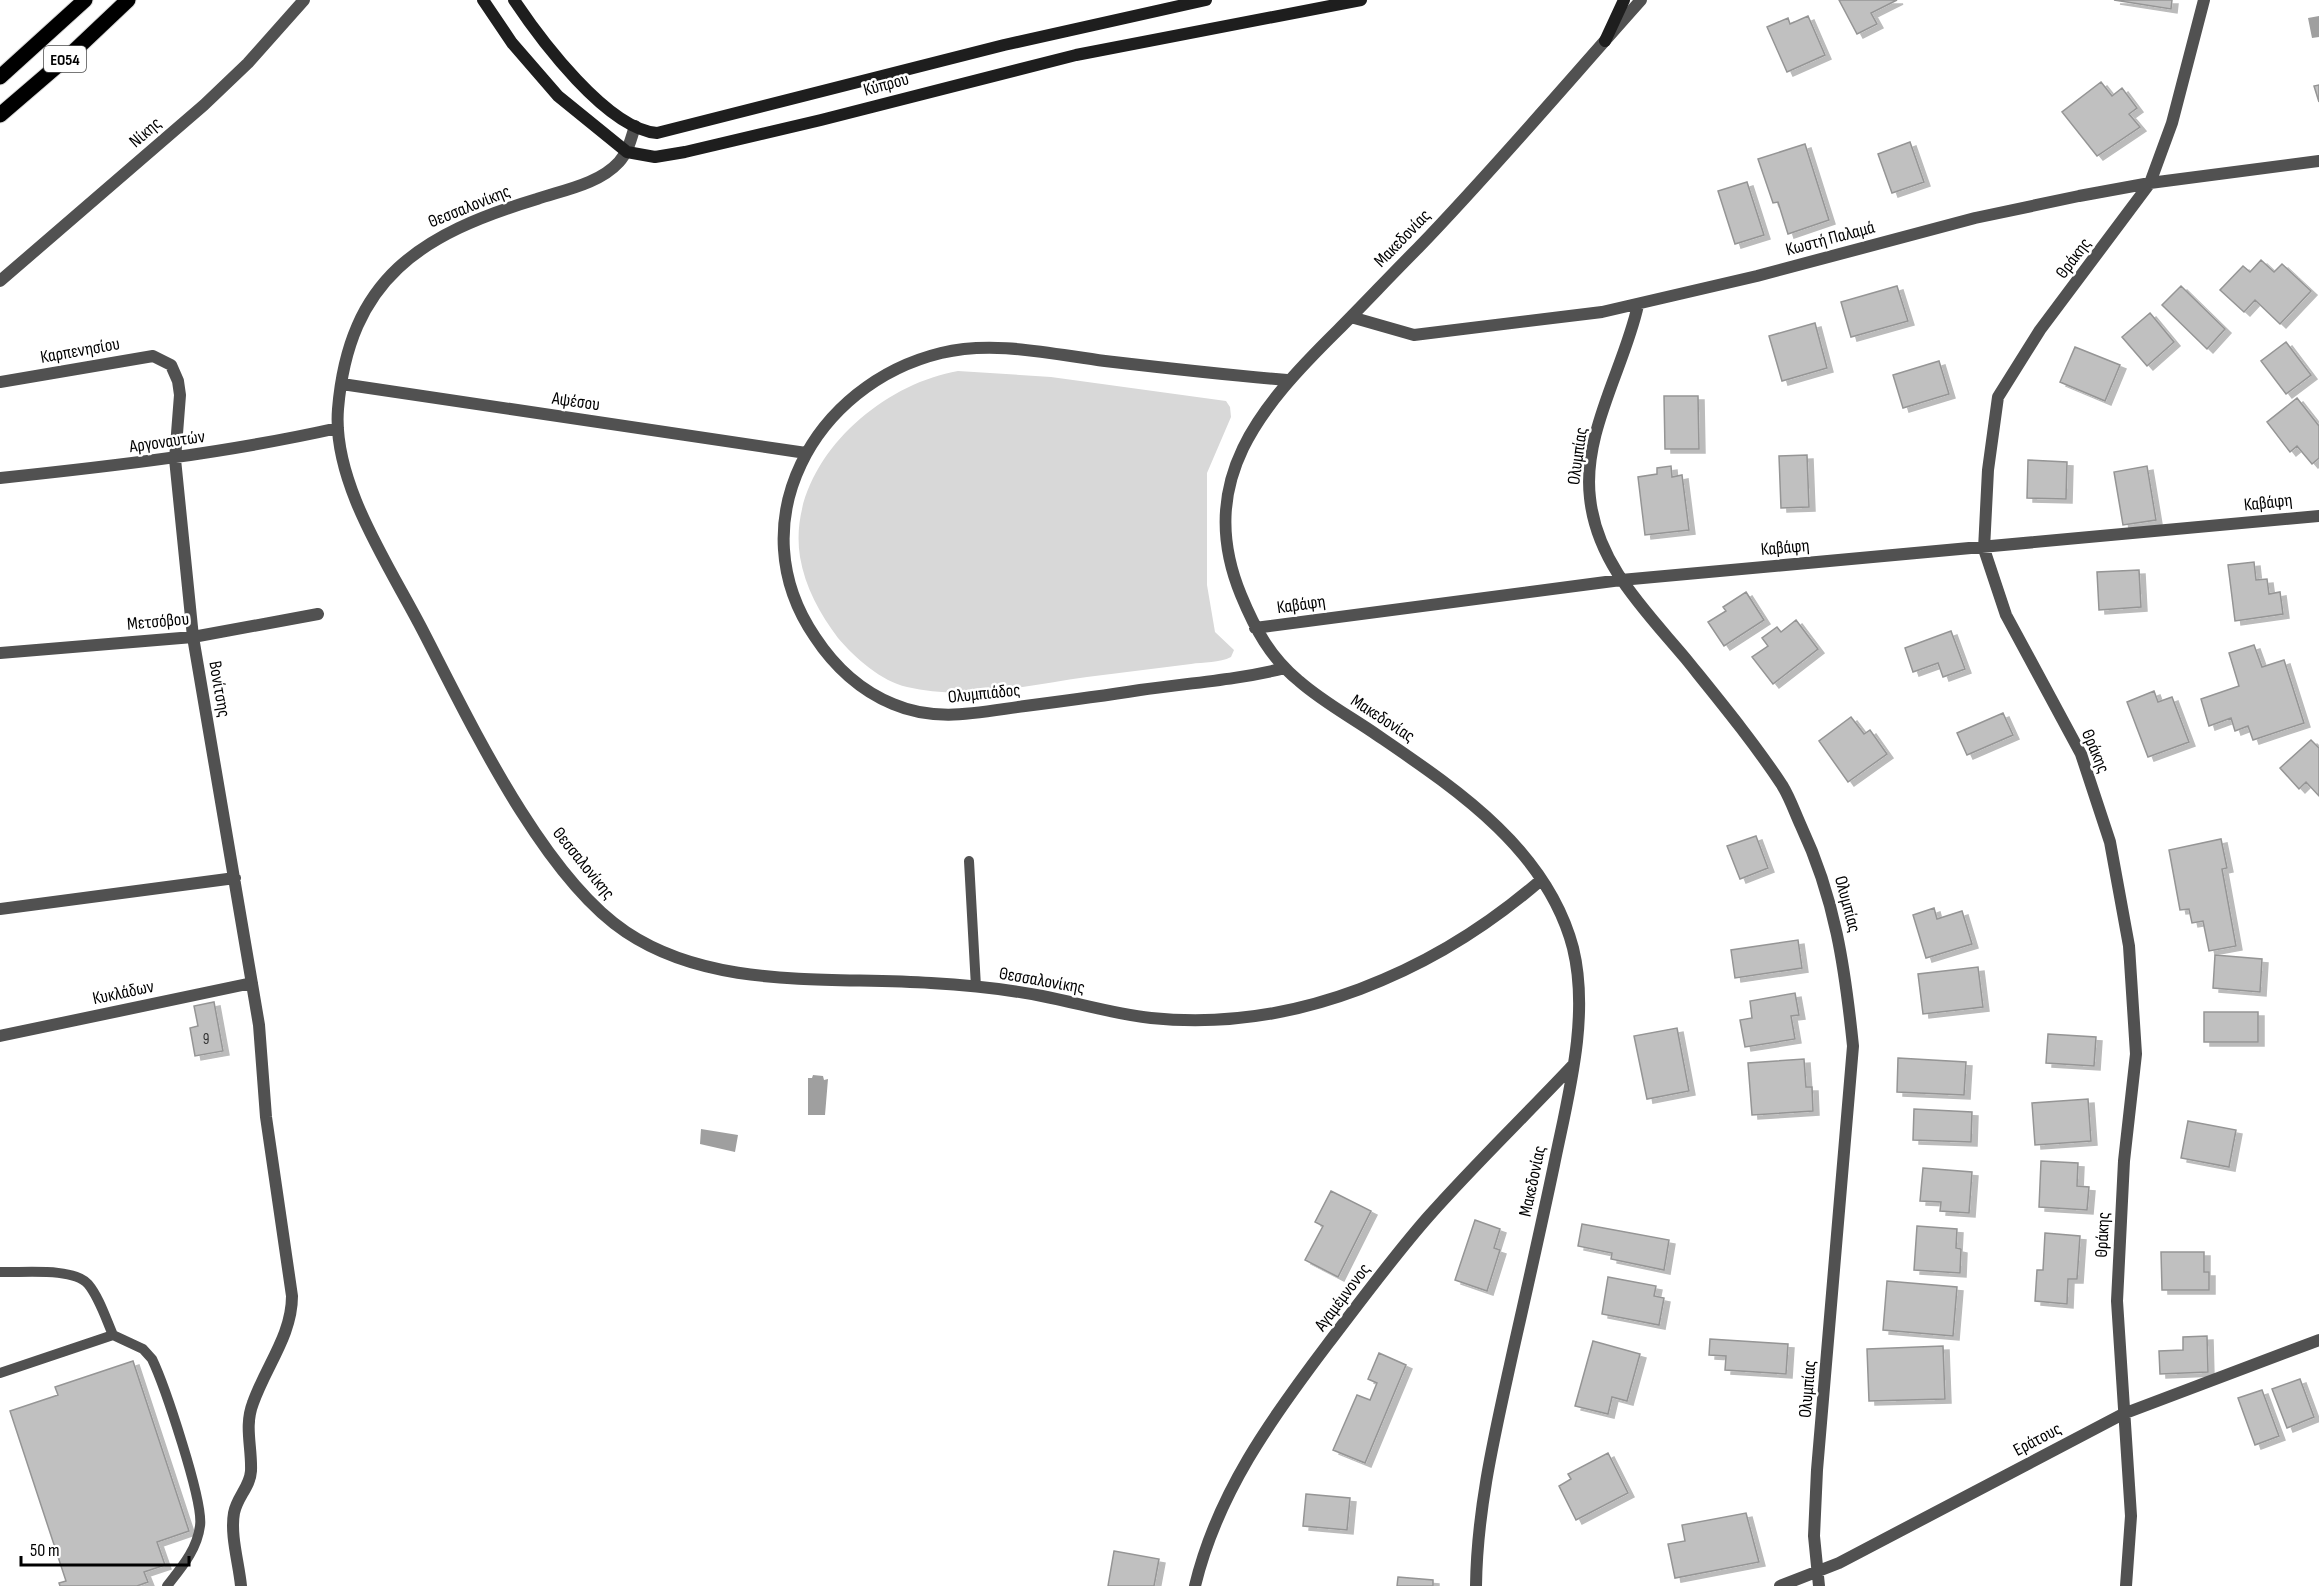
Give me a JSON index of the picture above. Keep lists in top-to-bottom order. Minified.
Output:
{"streets":{"main road":["ΕΟ54","Κύπρου"],"street":["Νίκης","Θεσσαλονίκης","Μακεδονίας","Κωστή Παλαμά","Θράκης","Καρπενησίου","Αψέσου","Αργοναυτών","Ολυμπίας","Καβάφη","Μετσόβου","Βονίτσης","Ολυμπιάδος","Κυκλάδων","Αγαμέμνονος","Εράτους"]},"crossings":[["Κύπρου","Θεσσαλονίκης"],["Θεσσαλονίκης","Μακεδονίας"],["Θεσσαλονίκης","Αψέσου"],["Θεσσαλονίκης","Αργοναυτών"],["Μακεδονίας","Κωστή Παλαμά"],["Μακεδονίας","Καβάφη"],["Μακεδονίας","Ολυμπιάδος"],["Μακεδονίας","Αγαμέμνονος"],["Κωστή Παλαμά","Θράκης"],["Κωστή Παλαμά","Ολυμπίας"],["Θράκης","Καβάφη"],["Θράκης","Εράτους"],["Καρπενησίου","Βονίτσης"],["Αψέσου","Ολυμπιάδος"],["Αργοναυτών","Βονίτσης"],["Ολυμπίας","Καβάφη"],["Ολυμπίας","Εράτους"],["Μετσόβου","Βονίτσης"],["Βονίτσης","Κυκλάδων"]],"house_numbers":["9"],"scale_bar":"50 m"}
